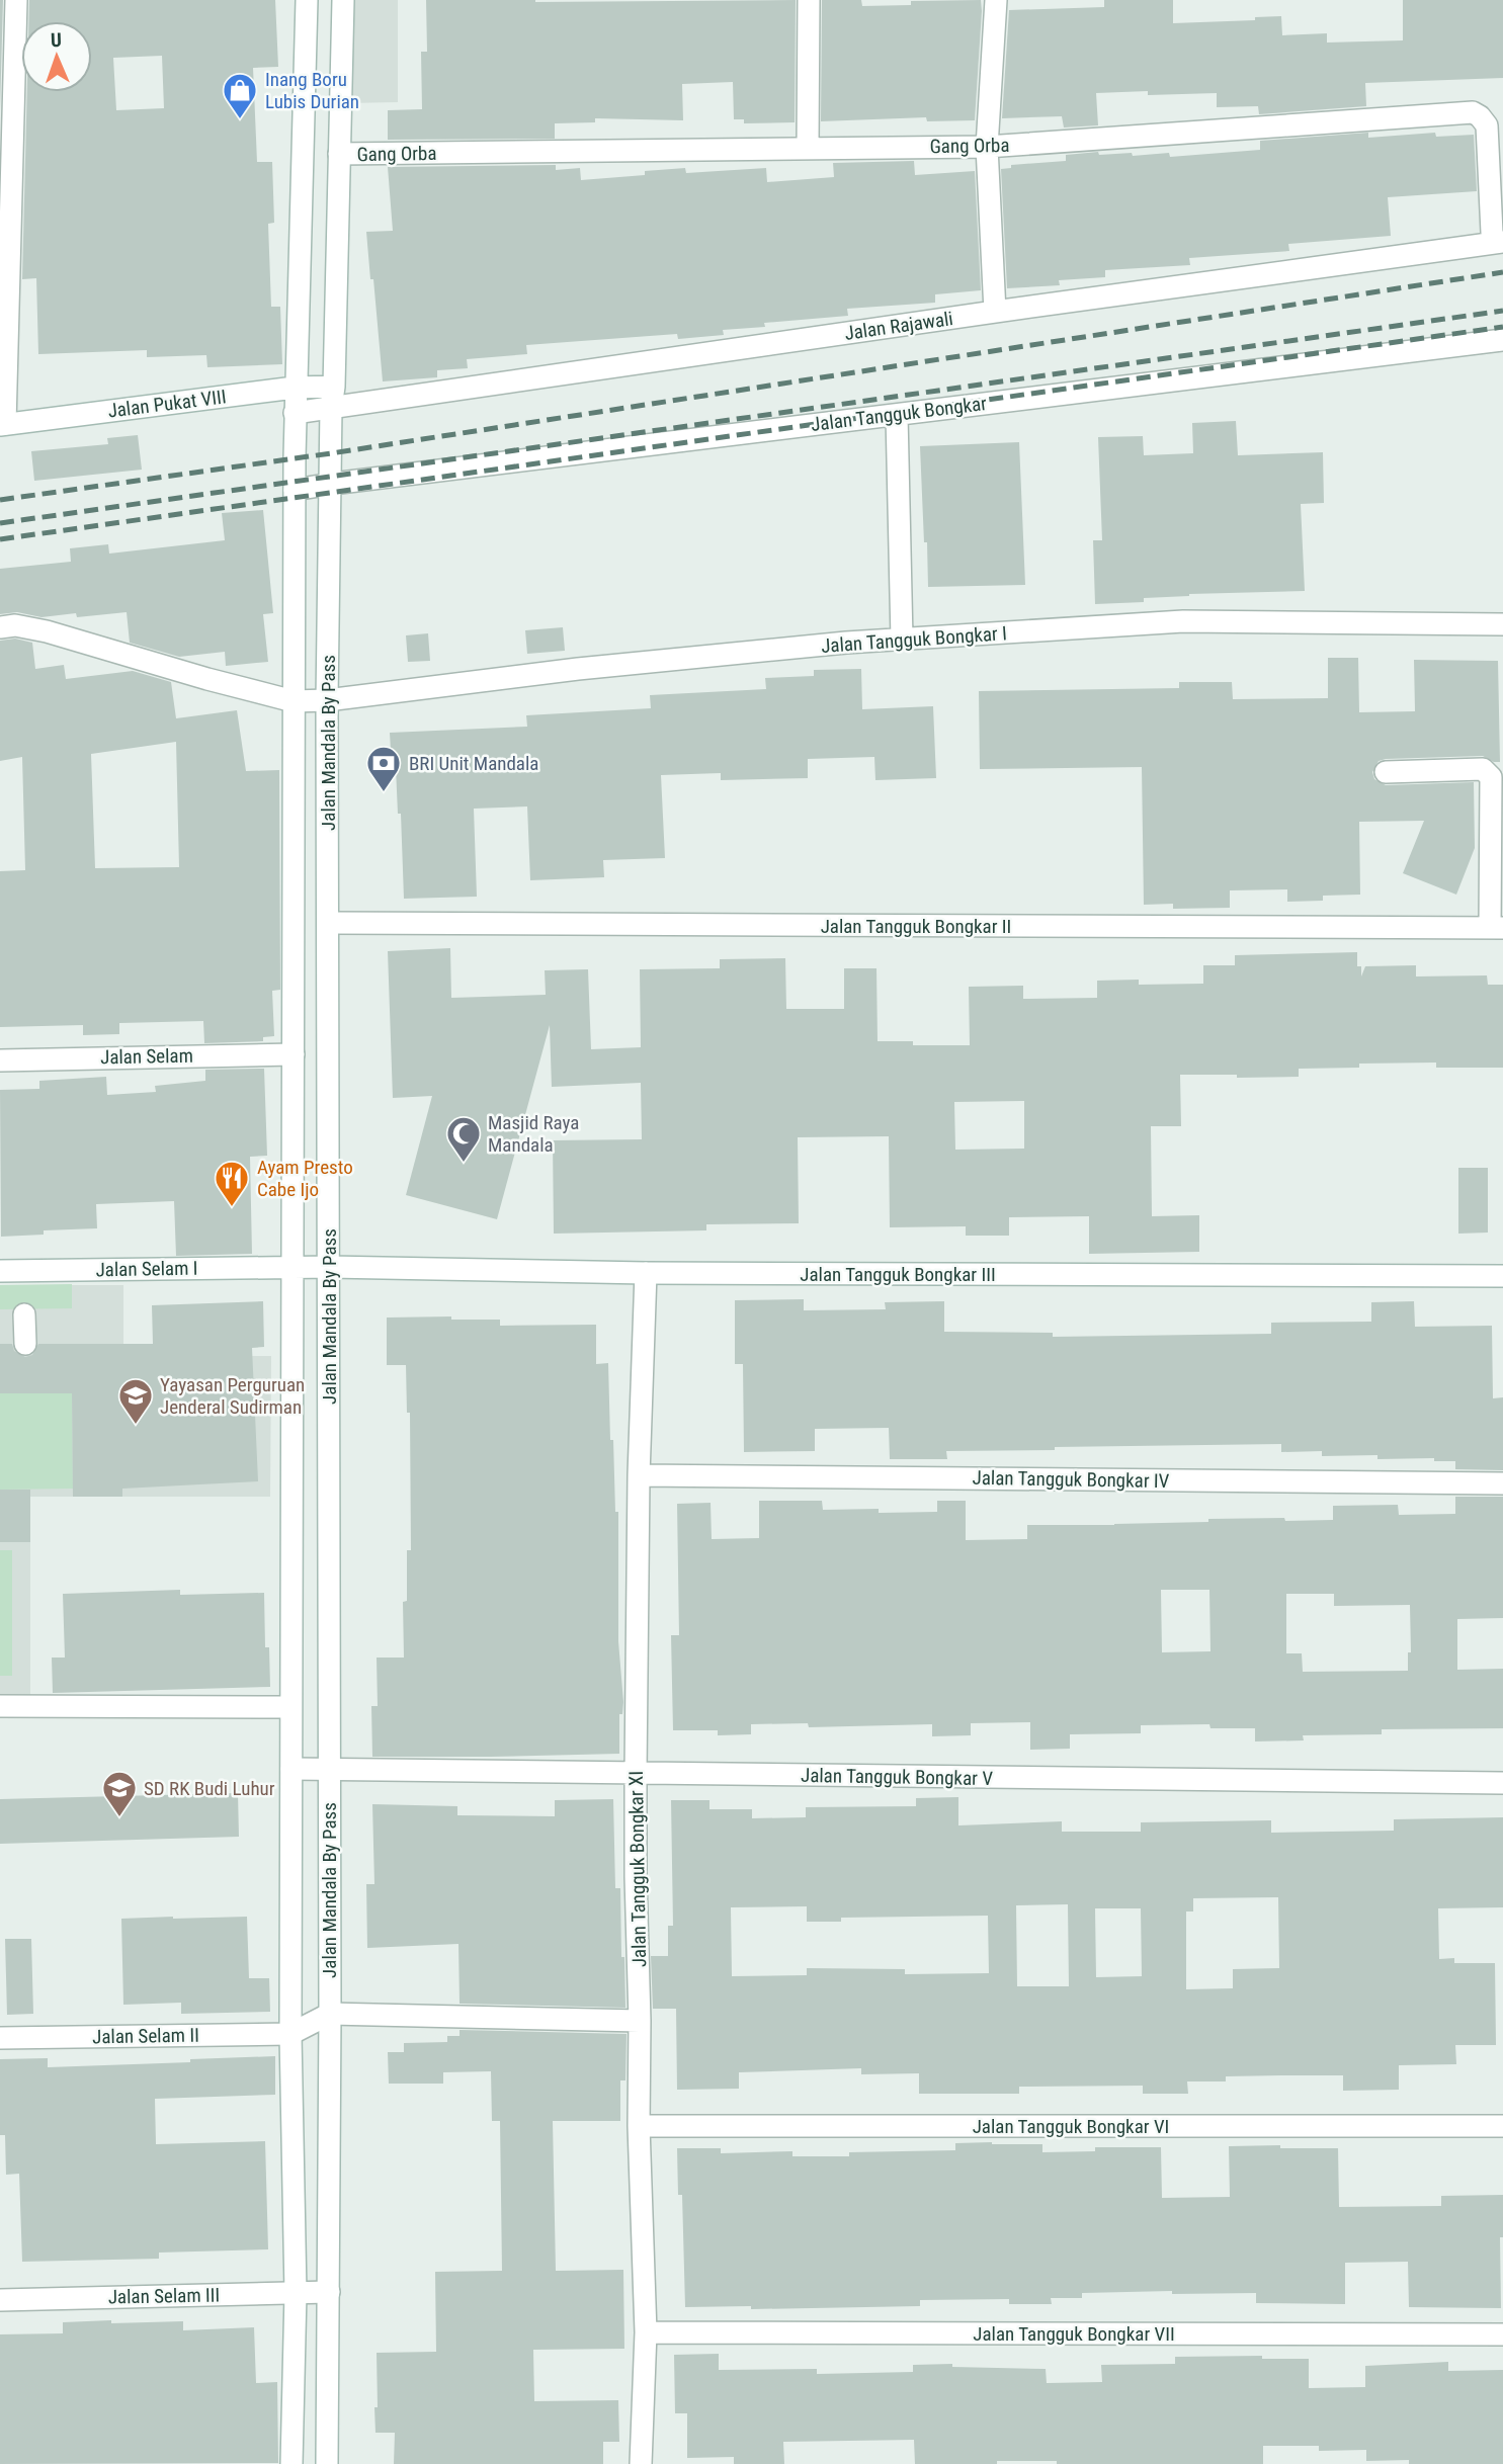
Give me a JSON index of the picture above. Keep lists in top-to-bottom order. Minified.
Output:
{"streets":{"street":["Gang Orba","Jalan Rajawali","Jalan Pukat VIII","Jalan Tangguk Bongkar","Jalan Tangguk Bongkar I","Jalan Mandala By Pass","Jalan Tangguk Bongkar II","Jalan Selam","Jalan Selam I","Jalan Tangguk Bongkar III","Jalan Tangguk Bongkar IV","Jalan Tangguk Bongkar V","Jalan Tangguk Bongkar XI","Jalan Selam II","Jalan Tangguk Bongkar VI","Jalan Selam III","Jalan Tangguk Bongkar VII"]},"crossings":[["Gang Orba","Jalan Rajawali"],["Gang Orba","Jalan Mandala By Pass"],["Jalan Rajawali","Jalan Pukat VIII"],["Jalan Rajawali","Jalan Mandala By Pass"],["Jalan Pukat VIII","Jalan Mandala By Pass"],["Jalan Tangguk Bongkar","Jalan Mandala By Pass"],["Jalan Tangguk Bongkar I","Jalan Mandala By Pass"],["Jalan Mandala By Pass","Jalan Tangguk Bongkar II"],["Jalan Mandala By Pass","Jalan Selam"],["Jalan Mandala By Pass","Jalan Selam I"],["Jalan Mandala By Pass","Jalan Tangguk Bongkar III"],["Jalan Mandala By Pass","Jalan Tangguk Bongkar V"],["Jalan Mandala By Pass","Jalan Selam II"],["Jalan Mandala By Pass","Jalan Selam III"],["Jalan Selam I","Jalan Tangguk Bongkar III"],["Jalan Tangguk Bongkar III","Jalan Tangguk Bongkar XI"],["Jalan Tangguk Bongkar IV","Jalan Tangguk Bongkar XI"],["Jalan Tangguk Bongkar V","Jalan Tangguk Bongkar XI"],["Jalan Tangguk Bongkar XI","Jalan Tangguk Bongkar VI"],["Jalan Tangguk Bongkar XI","Jalan Tangguk Bongkar VII"]],"places":{"shop":["Inang Boru Lubis Durian"],"bank":["BRI Unit Mandala"],"mosque":["Masjid Raya Mandala"],"restaurant":["Ayam Presto Cabe Ijo"],"school or university":["Yayasan Perguruan Jenderal Sudirman","SD RK Budi Luhur"]},"north":"top"}
